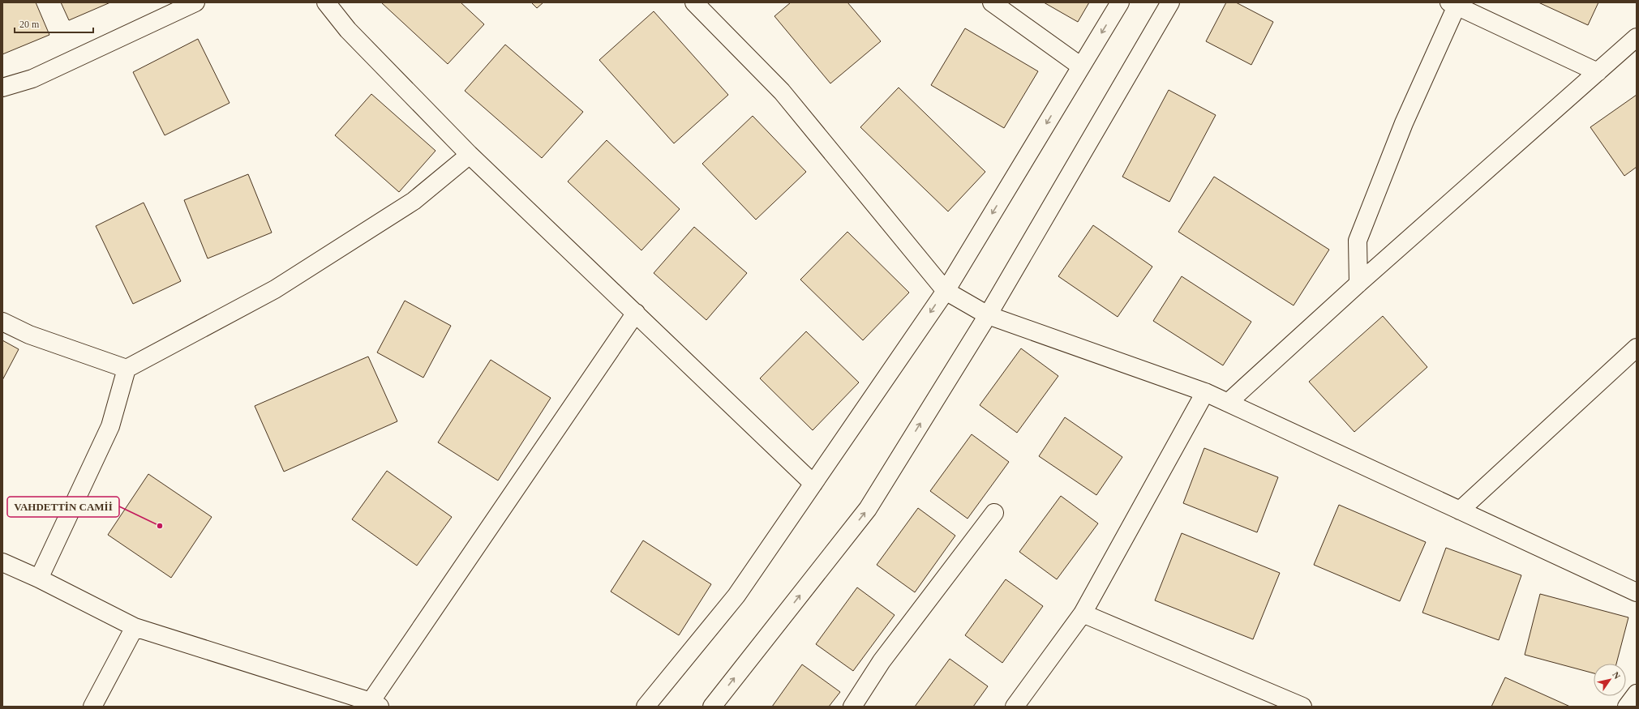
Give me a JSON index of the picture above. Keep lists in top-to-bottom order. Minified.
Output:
{"places":["VAHDETTİN CAMİİ"],"scale_bar":"20 m","north":"top right"}
